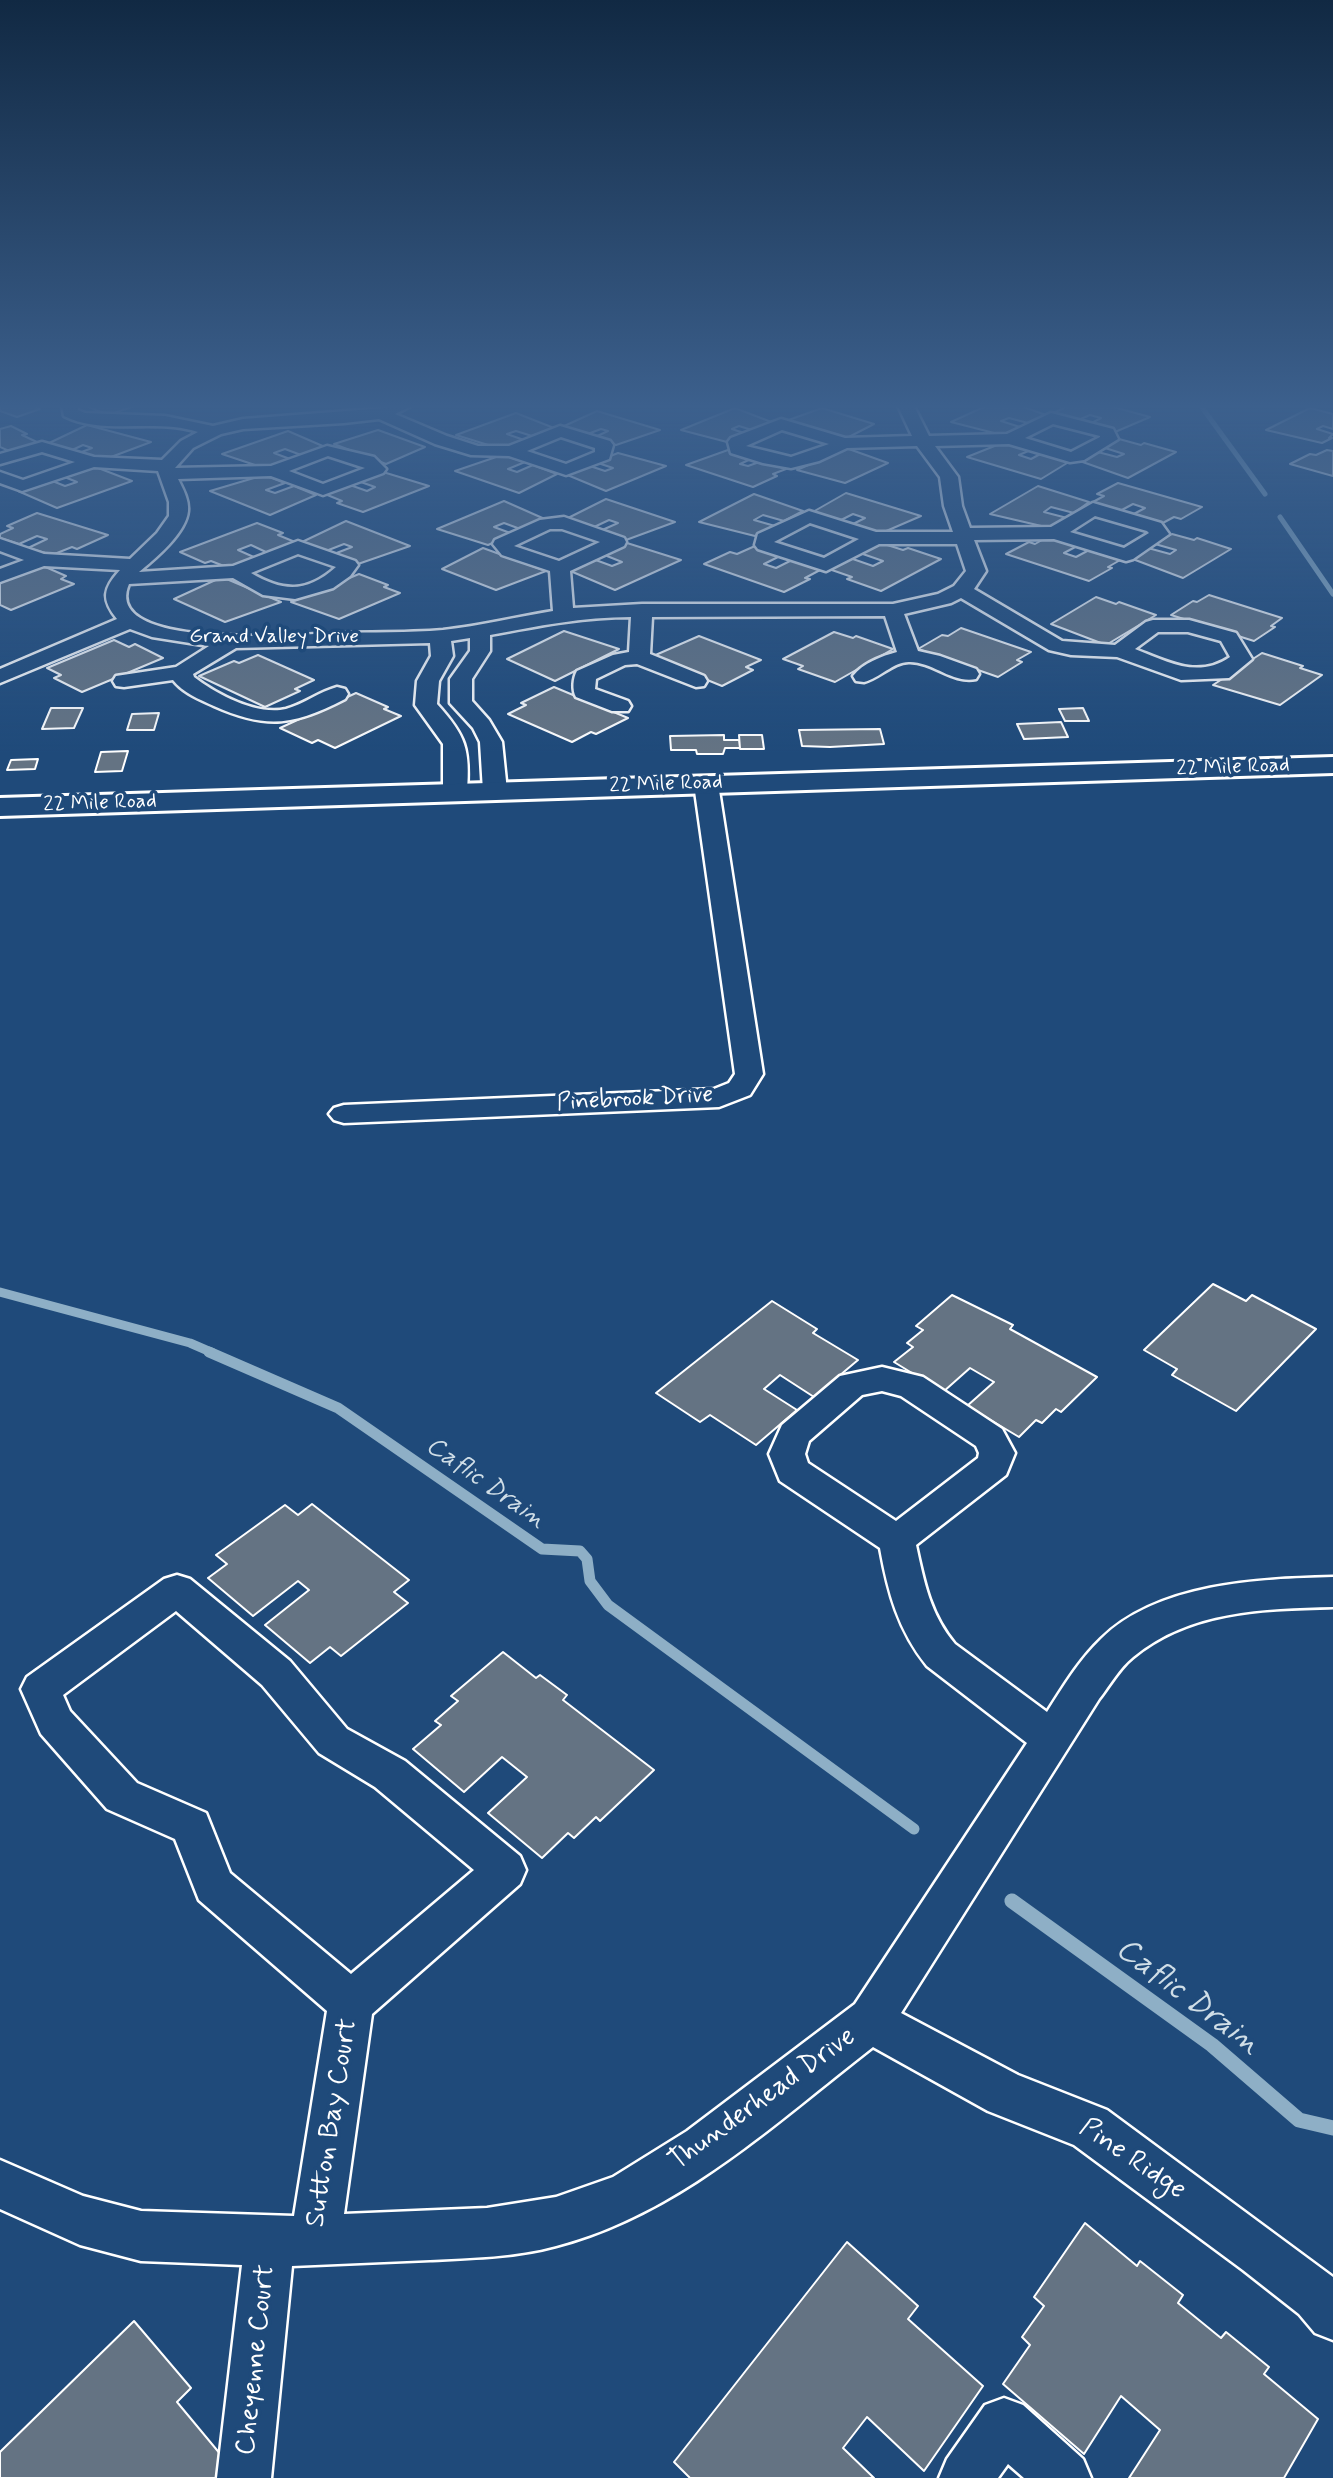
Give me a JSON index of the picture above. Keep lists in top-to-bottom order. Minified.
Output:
{"streets":{"street":["Grand Valley Drive","22 Mile Road","Pinebrook Drive","Thunderhead Drive","Sutton Bay Court","Pine Ridge","Cheyenne Court"]},"crossings":[["22 Mile Road","Pinebrook Drive"],["Thunderhead Drive","Sutton Bay Court"],["Thunderhead Drive","Pine Ridge"],["Thunderhead Drive","Cheyenne Court"],["Sutton Bay Court","Cheyenne Court"]],"water":["Caflic Drain"]}
